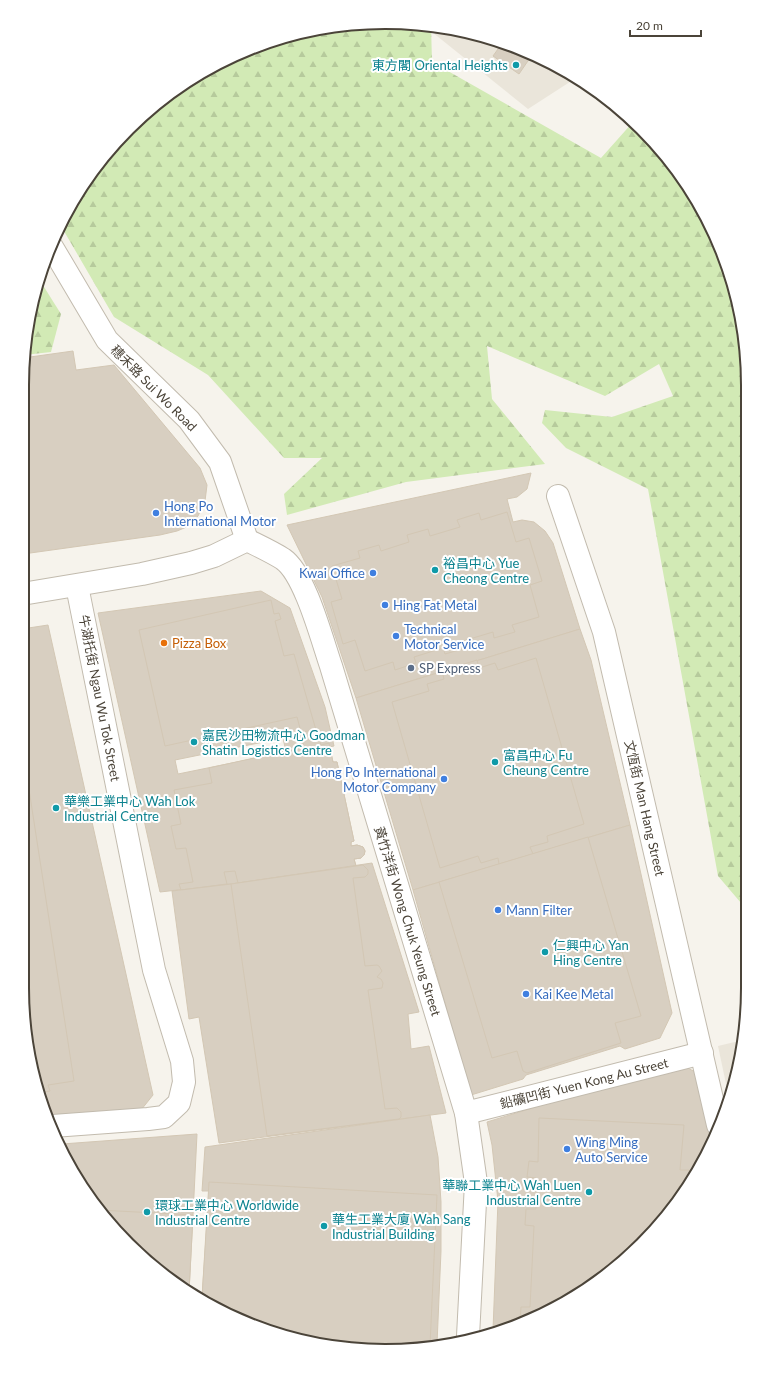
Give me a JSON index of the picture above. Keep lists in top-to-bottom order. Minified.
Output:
{"streets":{"street":["穗禾路 Sui Wo Road","牛湖托街 Ngau Wu Tok Street","文恆街 Man Hang Street","黃竹洋街 Wong Chuk Yeung Street","鉛礦凹街 Yuen Kong Au Street"]},"crossings":[["穗禾路 Sui Wo Road","黃竹洋街 Wong Chuk Yeung Street"],["文恆街 Man Hang Street","鉛礦凹街 Yuen Kong Au Street"],["黃竹洋街 Wong Chuk Yeung Street","鉛礦凹街 Yuen Kong Au Street"]],"places":["東方閣 Oriental Heights","Hong Po International Motor","裕昌中心 Yue Cheong Centre","Kwai Office","Hing Fat Metal","Technical Motor Service","Pizza Box","SP Express","嘉民沙田物流中心 Goodman Shatin Logistics Centre","富昌中心 Fu Cheung Centre","Hong Po International Motor Company","華樂工業中心 Wah Lok Industrial Centre","Mann Filter","仁興中心 Yan Hing Centre","Kai Kee Metal","Wing Ming Auto Service","華聯工業中心 Wah Luen Industrial Centre","環球工業中心 Worldwide Industrial Centre","華生工業大廈 Wah Sang Industrial Building"],"scale_bar":"20 m"}
